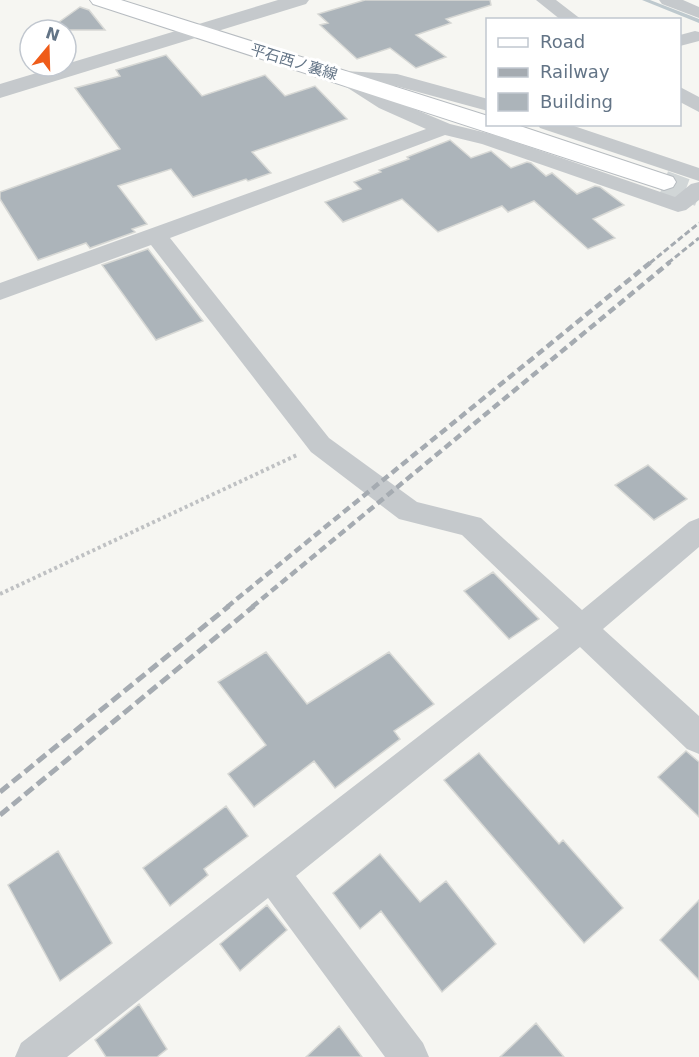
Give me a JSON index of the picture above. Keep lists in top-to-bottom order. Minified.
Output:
{"streets":{"main road":["平石西ノ裏線"]},"legend":["Road","Railway","Building"],"north":"top"}
